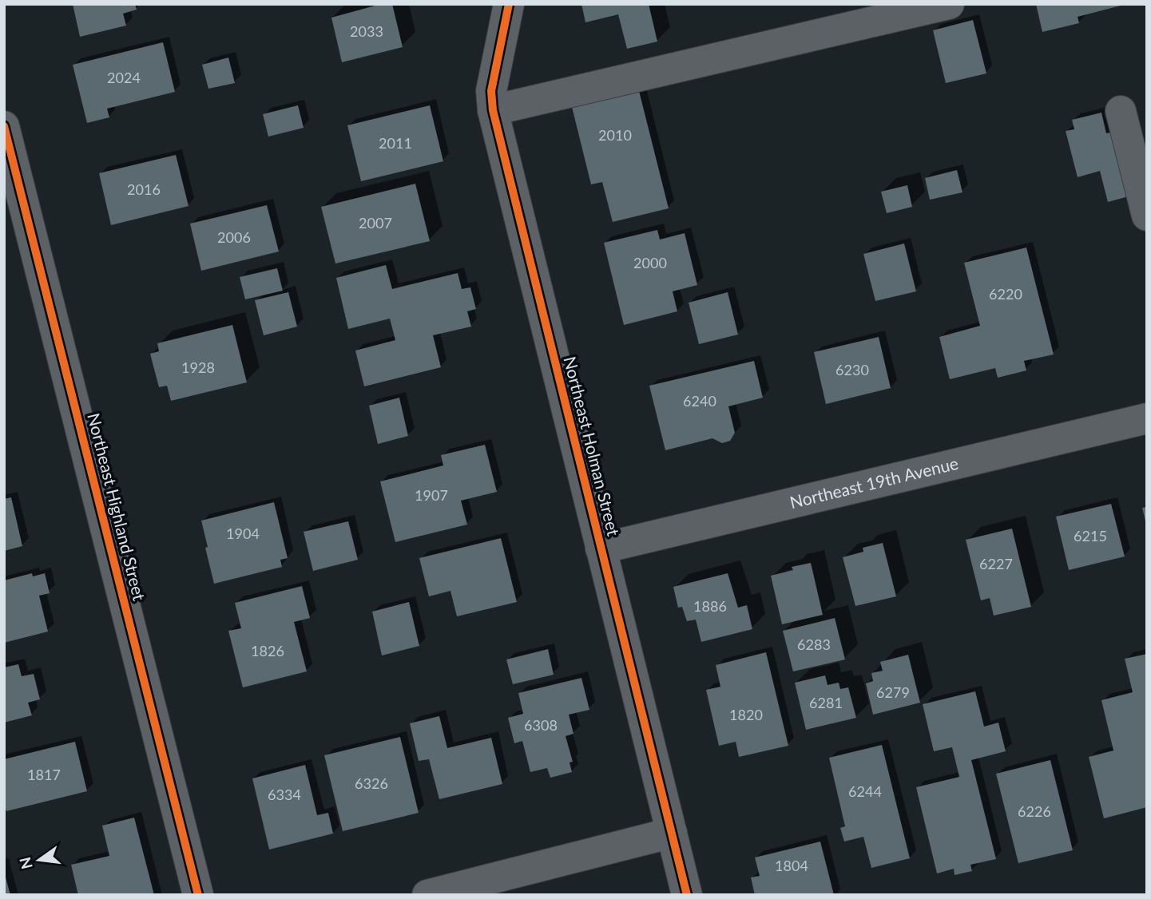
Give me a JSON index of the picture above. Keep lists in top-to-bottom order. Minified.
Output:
{"streets":{"street":["Northeast Holman Street","Northeast 19th Avenue","Northeast Highland Street"]},"crossings":[["Northeast Holman Street","Northeast 19th Avenue"]],"house_numbers":["2033","2024","2010","2011","2016","2007","2006","2000","6220","1928","6230","6240","1907","1904","6215","6227","1886","6283","1826","6279","6281","1820","6308","1817","6326","6244","6334","6226","1804"],"north":"left"}
